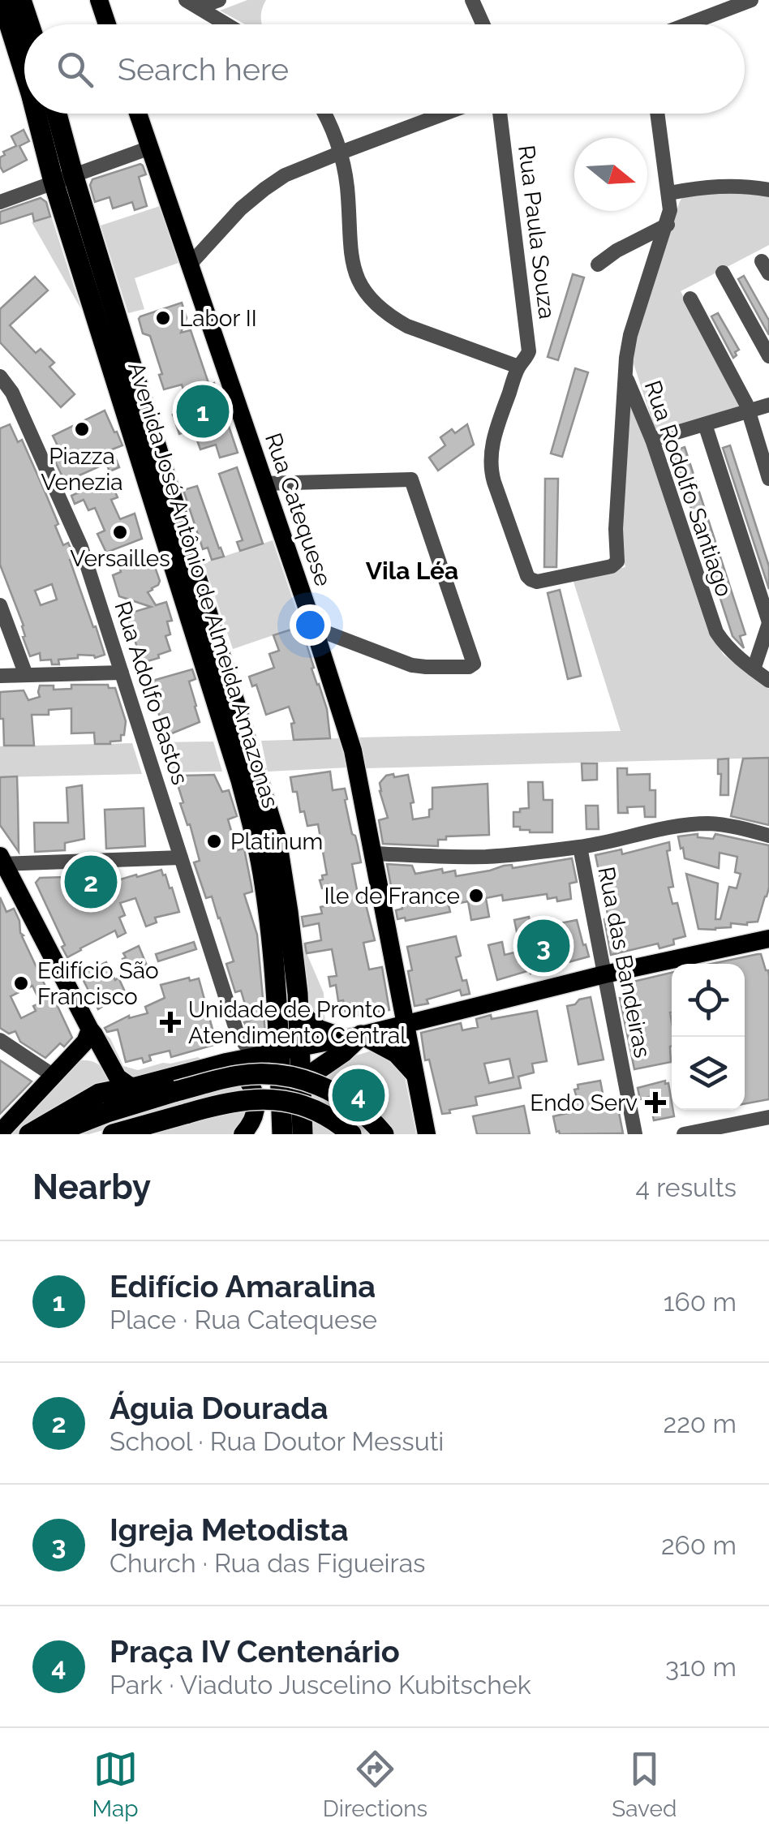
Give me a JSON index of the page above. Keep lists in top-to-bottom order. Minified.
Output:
{"streets":{"highway":["Avenida José Antônio de Almeida Amazonas"],"main road":["Rua Catequese"],"street":["Rua Paula Souza","Rua Rodolfo Santiago","Rua Adolfo Bastos","Rua das Bandeiras"]},"crossings":[["Rua Paula Souza","Rua Rodolfo Santiago"],["Avenida José Antônio de Almeida Amazonas","Rua Adolfo Bastos"]],"districts":["Vila Léa"],"places":{"other":["Labor II","Piazza Venezia","Versailles","Platinum","Ile de France","Edifício São Francisco"],"health":["Unidade de Pronto Atendimento Central","Endo Serv"]},"north":"right","page":{"search":"Search here","pins":["1","2","3","4"],"heading":["Nearby","4 results"],"list":[{"mark":"1","name":"Edifício Amaralina","note":"Place · Rua Catequese","value":"160 m"},{"mark":"2","name":"Águia Dourada","note":"School · Rua Doutor Messuti","value":"220 m"},{"mark":"3","name":"Igreja Metodista","note":"Church · Rua das Figueiras","value":"260 m"},{"mark":"4","name":"Praça IV Centenário","note":"Park · Viaduto Juscelino Kubitschek","value":"310 m"}],"nav":["Map","Directions","Saved"]}}
